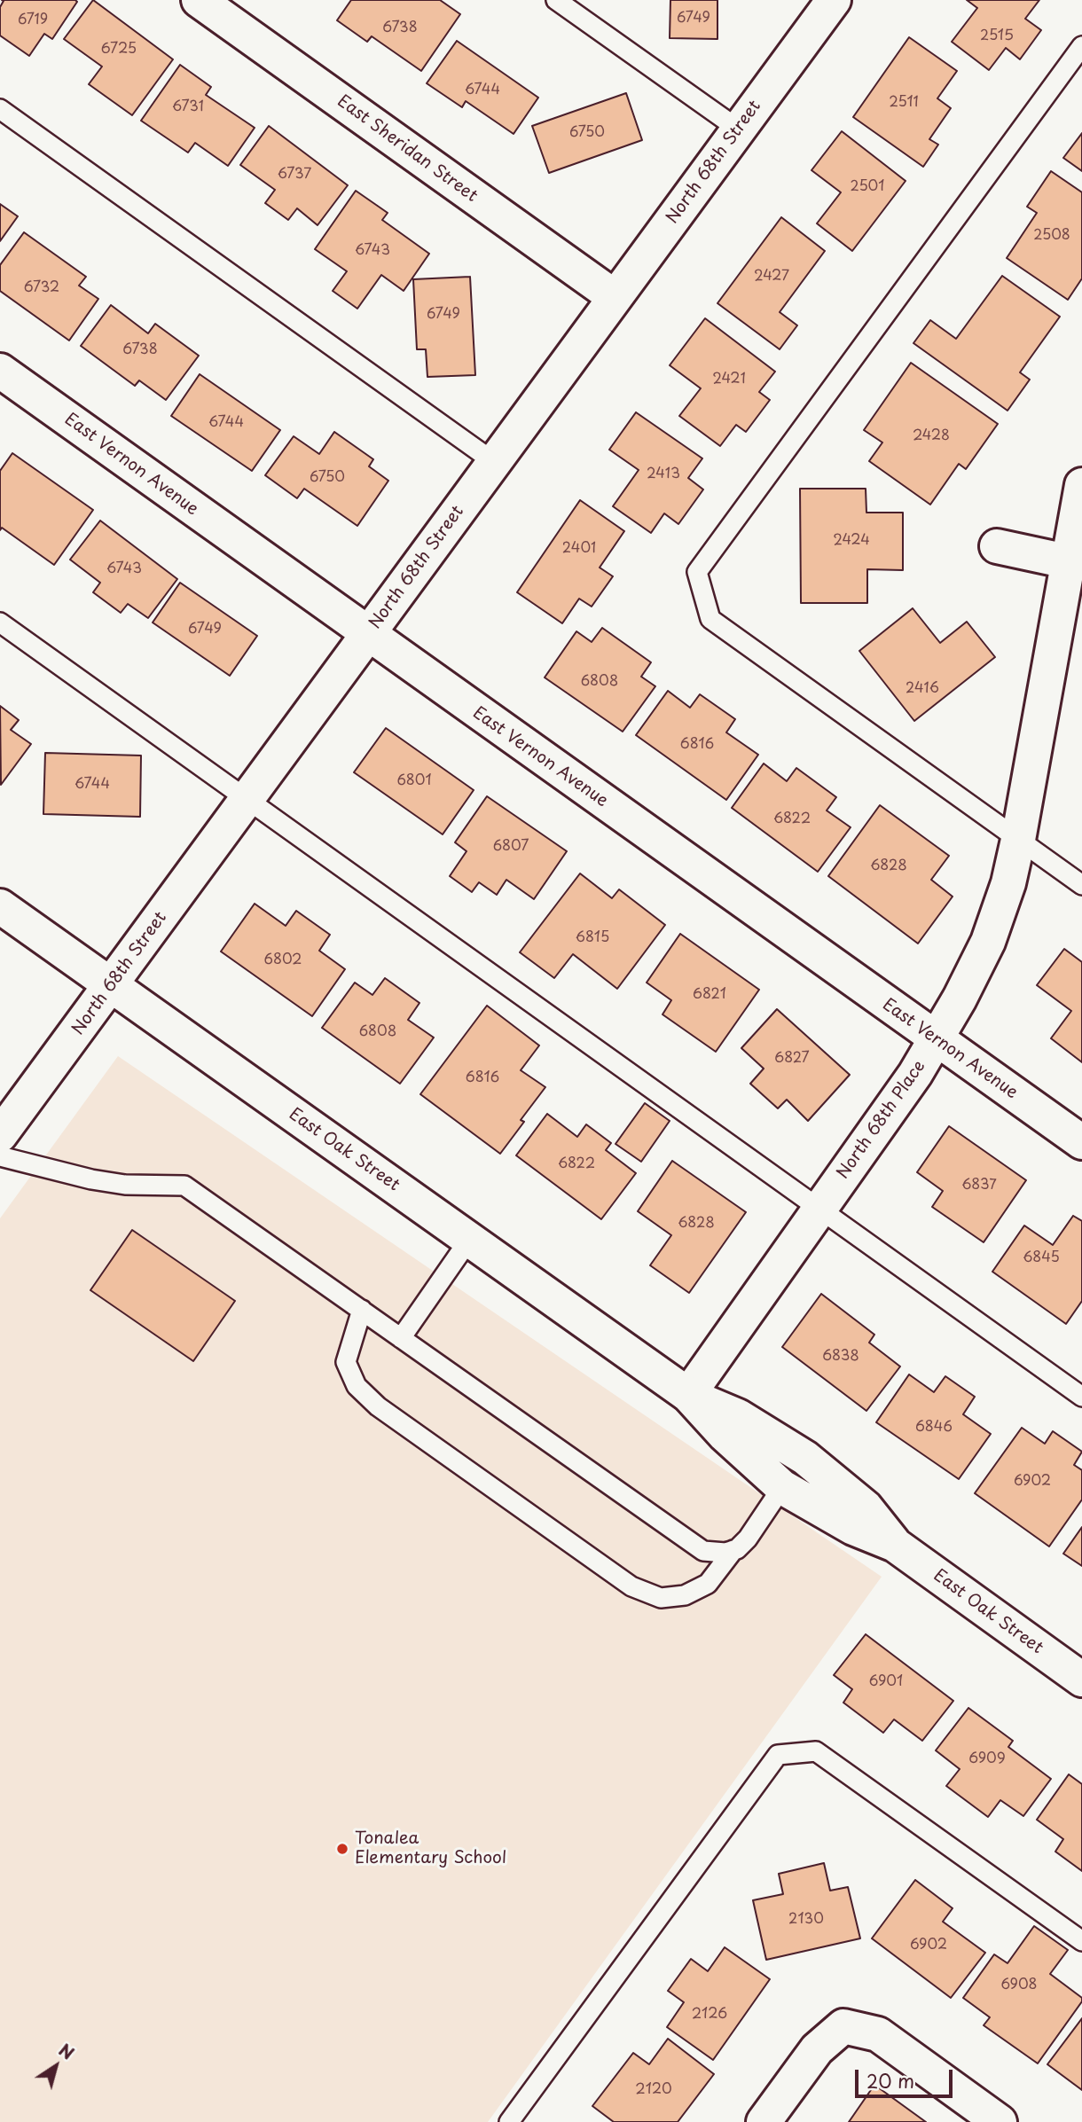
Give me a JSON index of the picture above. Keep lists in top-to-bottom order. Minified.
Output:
{"streets":{"street":["East Sheridan Street","North 68th Street","East Vernon Avenue","North 68th Place","East Oak Street"]},"crossings":[["East Sheridan Street","North 68th Street"],["North 68th Street","East Vernon Avenue"],["North 68th Street","East Oak Street"],["East Vernon Avenue","North 68th Place"],["North 68th Place","East Oak Street"]],"places":["Tonalea Elementary School"],"house_numbers":["6749","6719","6738","2515","6725","6744","2511","6731","6750","6737","2501","2508","6743","2427","6732","6749","6738","2421","6744","2428","2413","6750","2424","2401","6743","6749","6808","2416","6816","6801","6744","6822","6807","6828","6815","6802","6821","6808","6827","6816","6822","6837","6828","6845","6838","6846","6902","6901","6909","2130","6902","6908","2126","2120"],"scale_bar":"20 m","north":"top right"}
